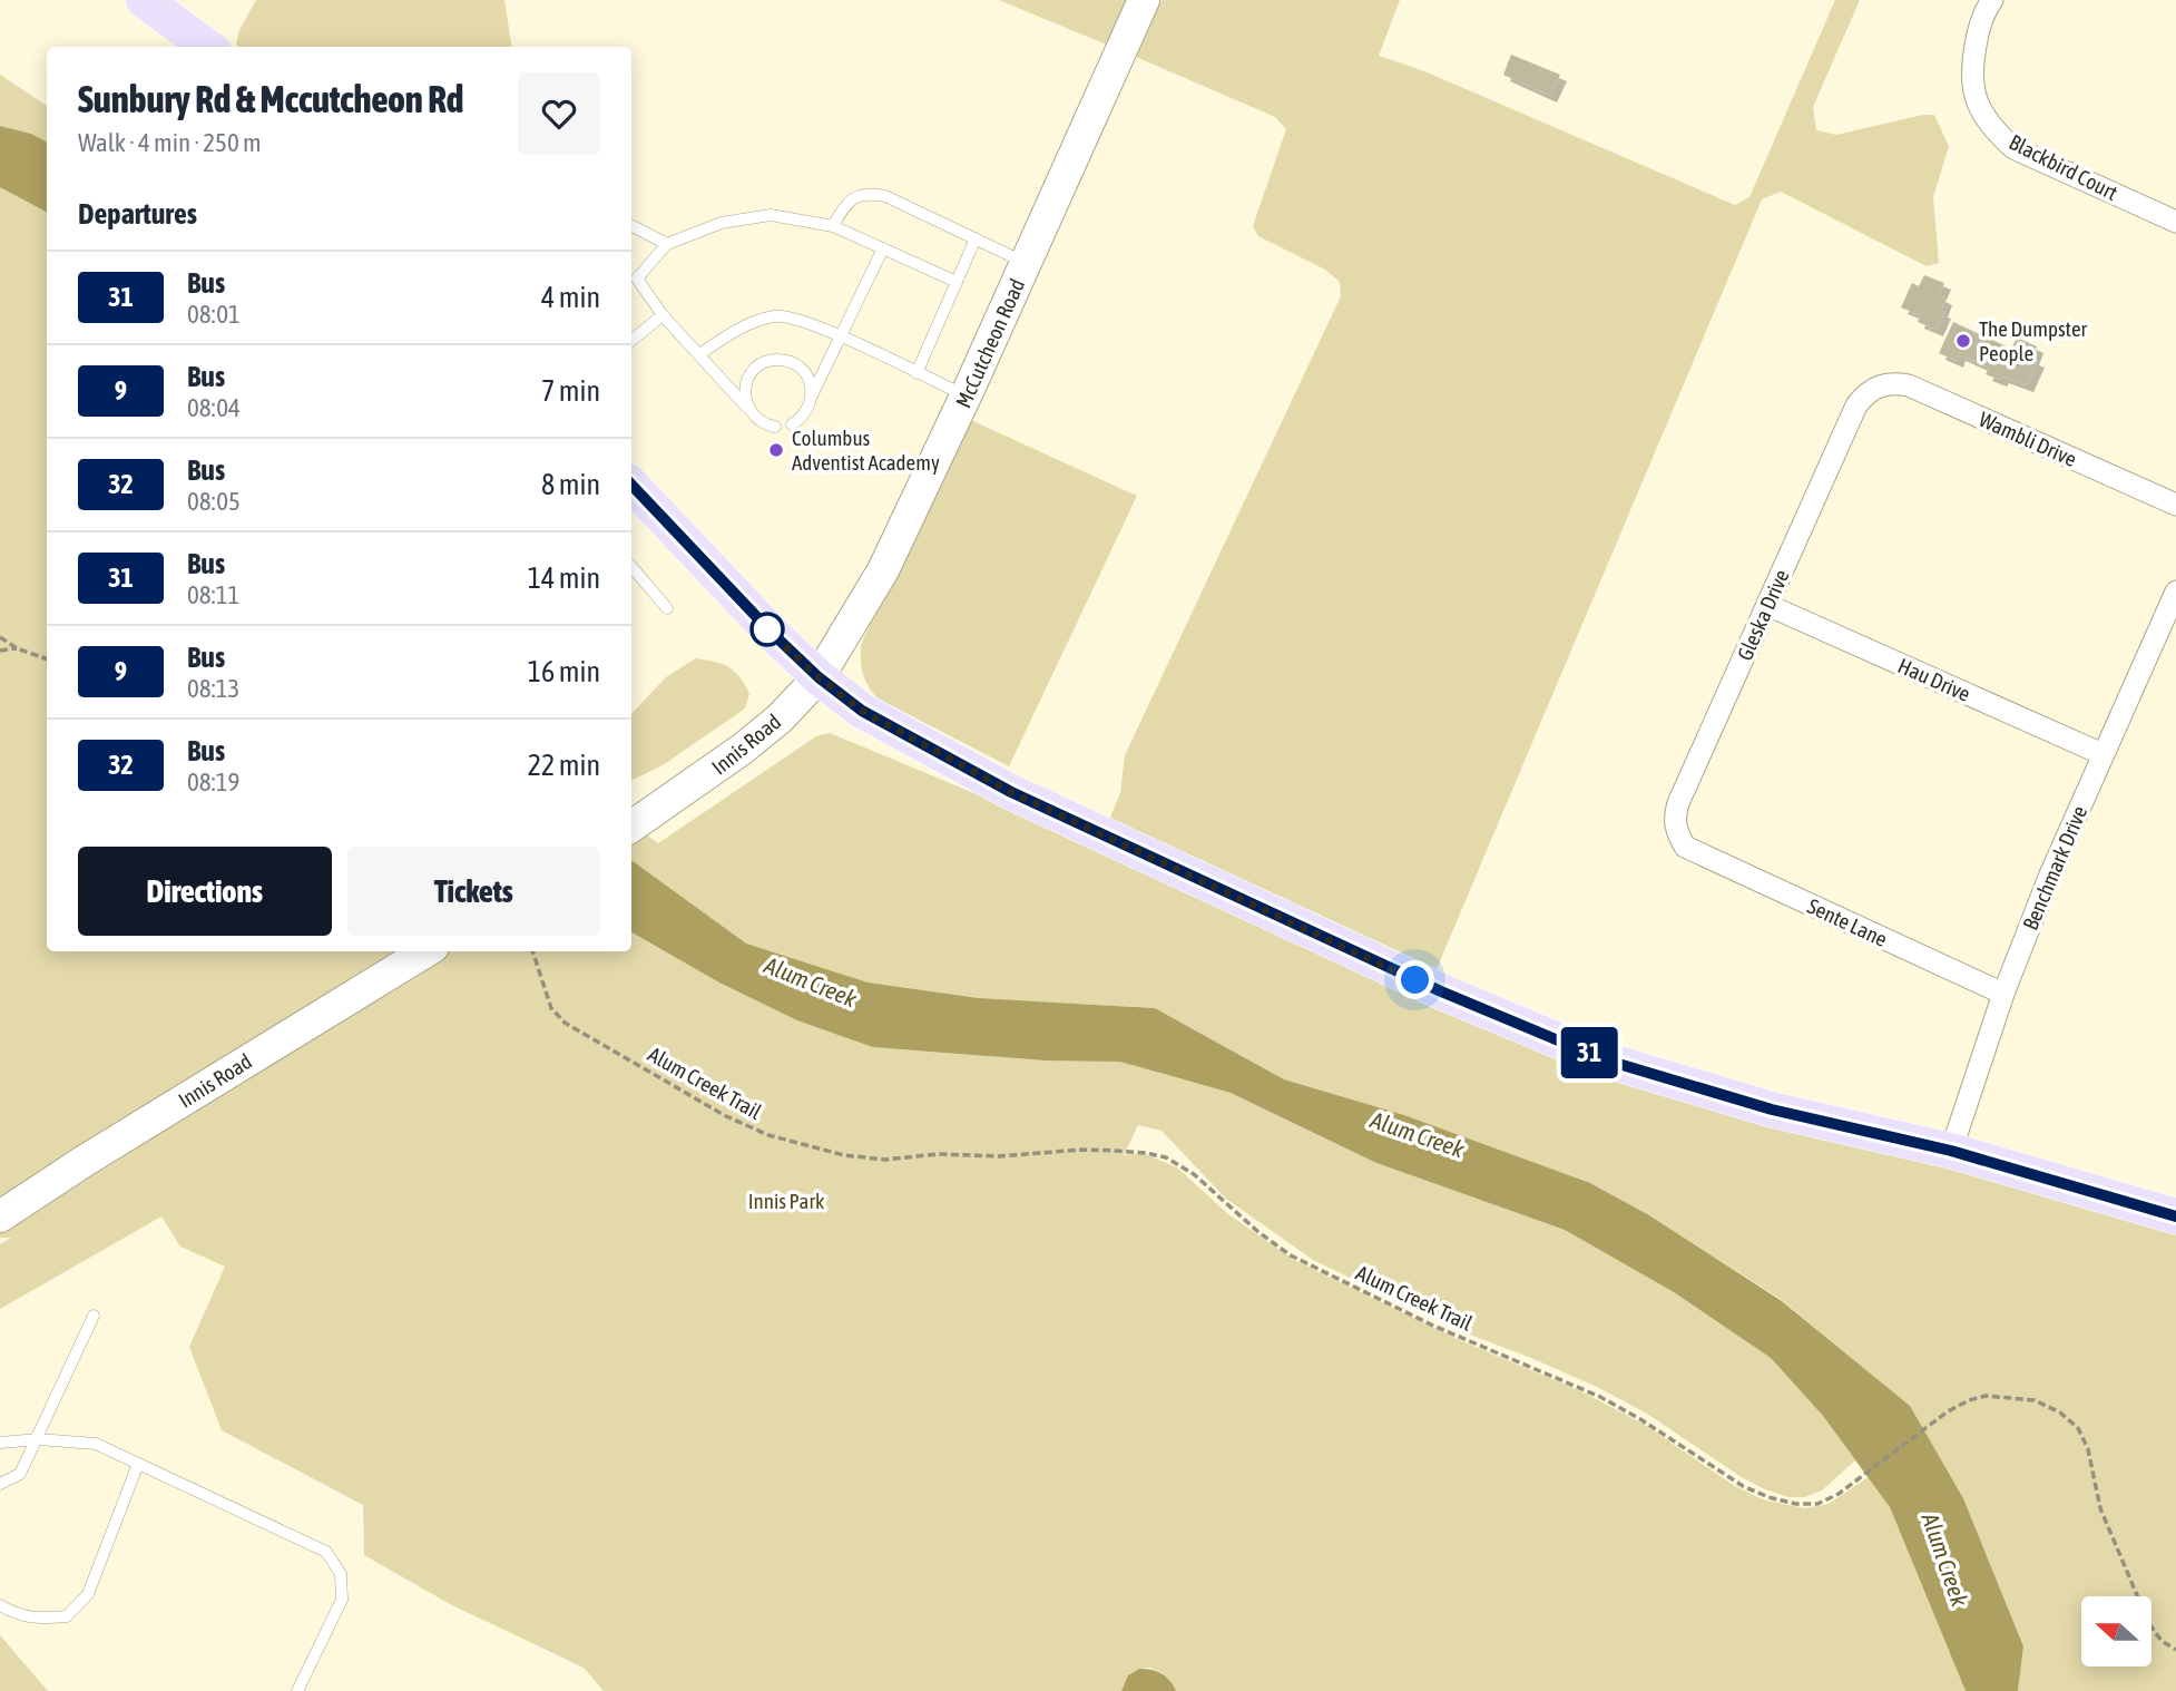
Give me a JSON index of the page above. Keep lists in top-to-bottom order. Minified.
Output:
{"streets":{"main road":["McCutcheon Road","Innis Road"],"street":["Blackbird Court","Wambli Drive","Gleska Drive","Hau Drive","Benchmark Drive","Sente Lane"],"path":["Alum Creek Trail"]},"crossings":[["McCutcheon Road","Innis Road"],["Wambli Drive","Gleska Drive"],["Gleska Drive","Hau Drive"],["Gleska Drive","Sente Lane"],["Hau Drive","Benchmark Drive"],["Benchmark Drive","Sente Lane"]],"water":["Alum Creek"],"parks":["Innis Park"],"places":["The Dumpster People","Columbus Adventist Academy"],"lines":["bus line 31"],"north":"left","page":{"on_map":"31","heading":[["Sunbury Rd & Mccutcheon Rd","Walk · 4 min · 250 m"],"Departures"],"list":[{"mark":"31","name":"Bus","note":"08:01","value":"4 min"},{"mark":"9","name":"Bus","note":"08:04","value":"7 min"},{"mark":"32","name":"Bus","note":"08:05","value":"8 min"},{"mark":"31","name":"Bus","note":"08:11","value":"14 min"},{"mark":"9","name":"Bus","note":"08:13","value":"16 min"},{"mark":"32","name":"Bus","note":"08:19","value":"22 min"}],"buttons":["Directions","Tickets"]}}
